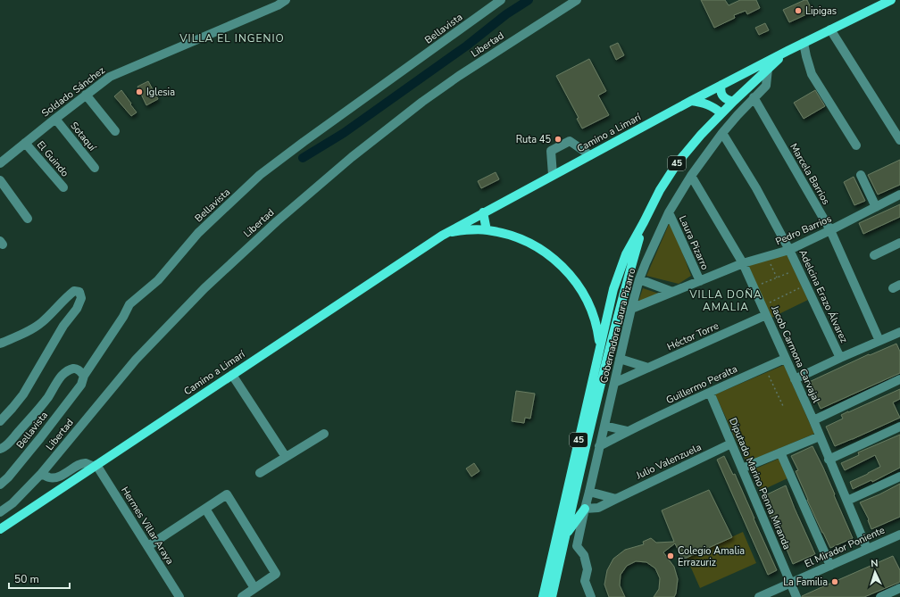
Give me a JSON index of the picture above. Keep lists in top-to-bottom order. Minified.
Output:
{"streets":{"main road":["Camino a Limarí","45","Gobernadora Laura Pizarro"],"street":["Bellavista","Libertad","Soldado Sánchez","Sotaquí","El Guindo","Marcela Barrios","Pedro Barrios","Laura Pizarro","Adelcina Erazo Álvarez","Héctor Torre","Jacob Carmona Carvajal","Guillermo Peralta","Julio Valenzuela","Diputado Marino Penna Miranda","Hermes Villar Araya","El Mirador Poniente"]},"crossings":[["Soldado Sánchez","Sotaquí"],["Soldado Sánchez","El Guindo"],["Camino a Limarí","Gobernadora Laura Pizarro"],["Camino a Limarí","Hermes Villar Araya"],["Marcela Barrios","Pedro Barrios"],["Marcela Barrios","Gobernadora Laura Pizarro"],["Pedro Barrios","Laura Pizarro"],["Pedro Barrios","Adelcina Erazo Álvarez"],["Pedro Barrios","Gobernadora Laura Pizarro"],["Pedro Barrios","Jacob Carmona Carvajal"],["Laura Pizarro","Gobernadora Laura Pizarro"],["Adelcina Erazo Álvarez","Gobernadora Laura Pizarro"],["Gobernadora Laura Pizarro","Héctor Torre"],["Gobernadora Laura Pizarro","Jacob Carmona Carvajal"],["Gobernadora Laura Pizarro","Guillermo Peralta"],["Gobernadora Laura Pizarro","Julio Valenzuela"],["Héctor Torre","Jacob Carmona Carvajal"],["Jacob Carmona Carvajal","Guillermo Peralta"],["Jacob Carmona Carvajal","El Mirador Poniente"],["Guillermo Peralta","Diputado Marino Penna Miranda"],["Julio Valenzuela","Diputado Marino Penna Miranda"],["Diputado Marino Penna Miranda","El Mirador Poniente"]],"districts":["VILLA EL INGENIO","VILLA DOÑA AMALIA"],"places":["Lipigas","Iglesia","Ruta 45","Colegio Amalia Errazuriz","La Familia"],"scale_bar":"50 m","north":"top"}
